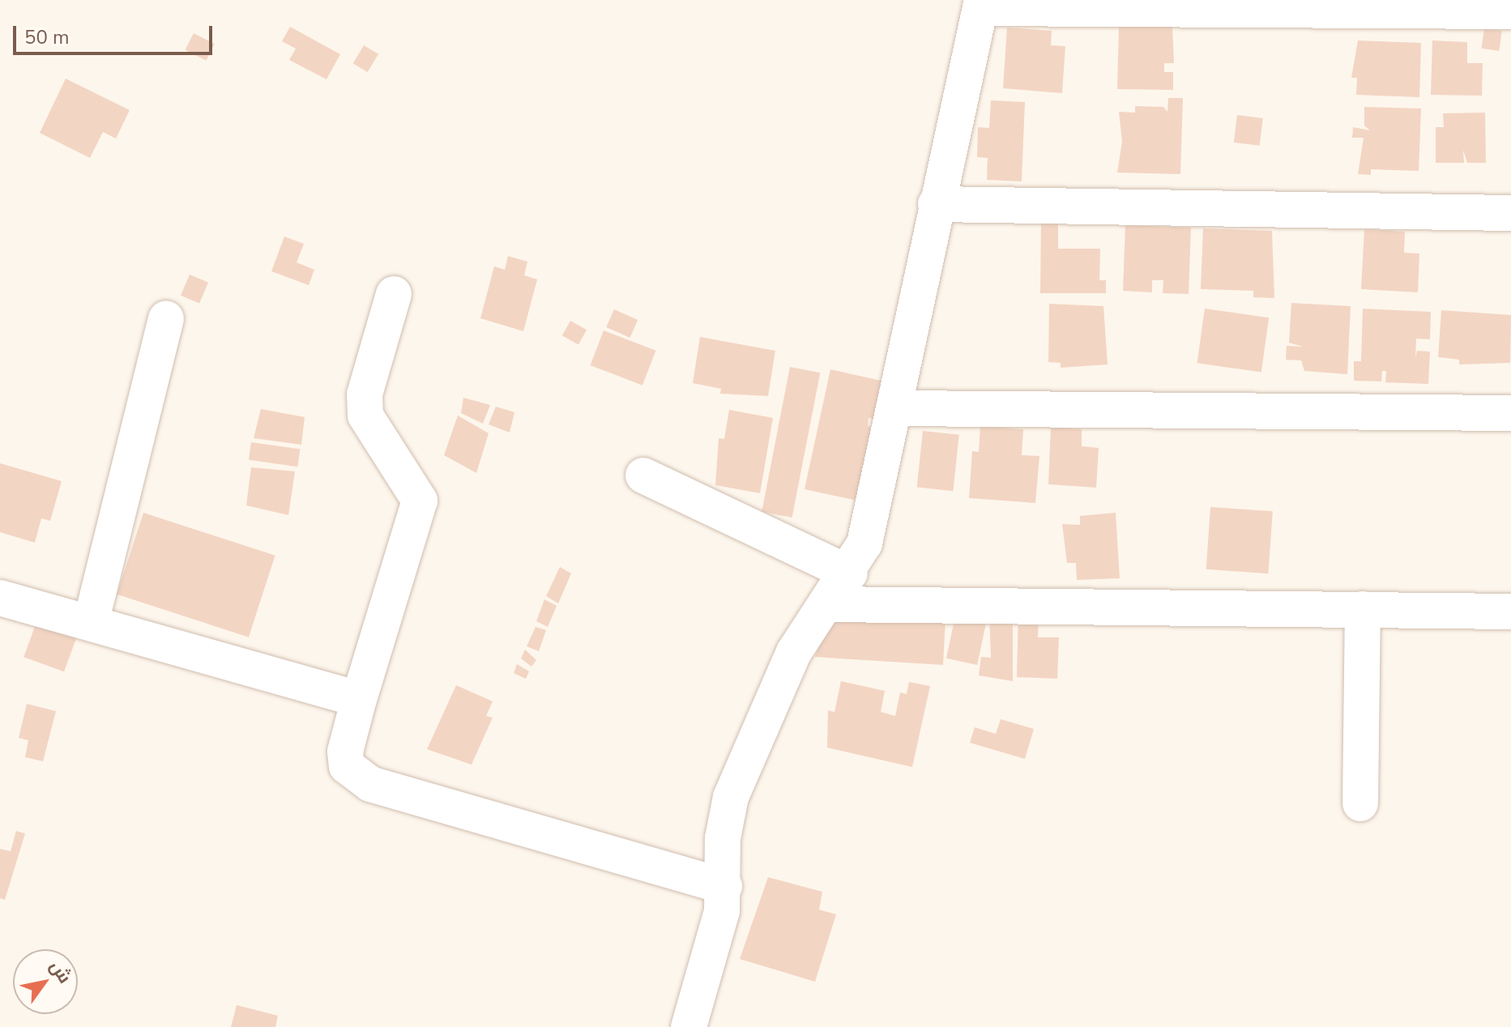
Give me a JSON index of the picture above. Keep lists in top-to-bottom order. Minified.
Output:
{"scale_bar":"50 m","north":"top right"}
